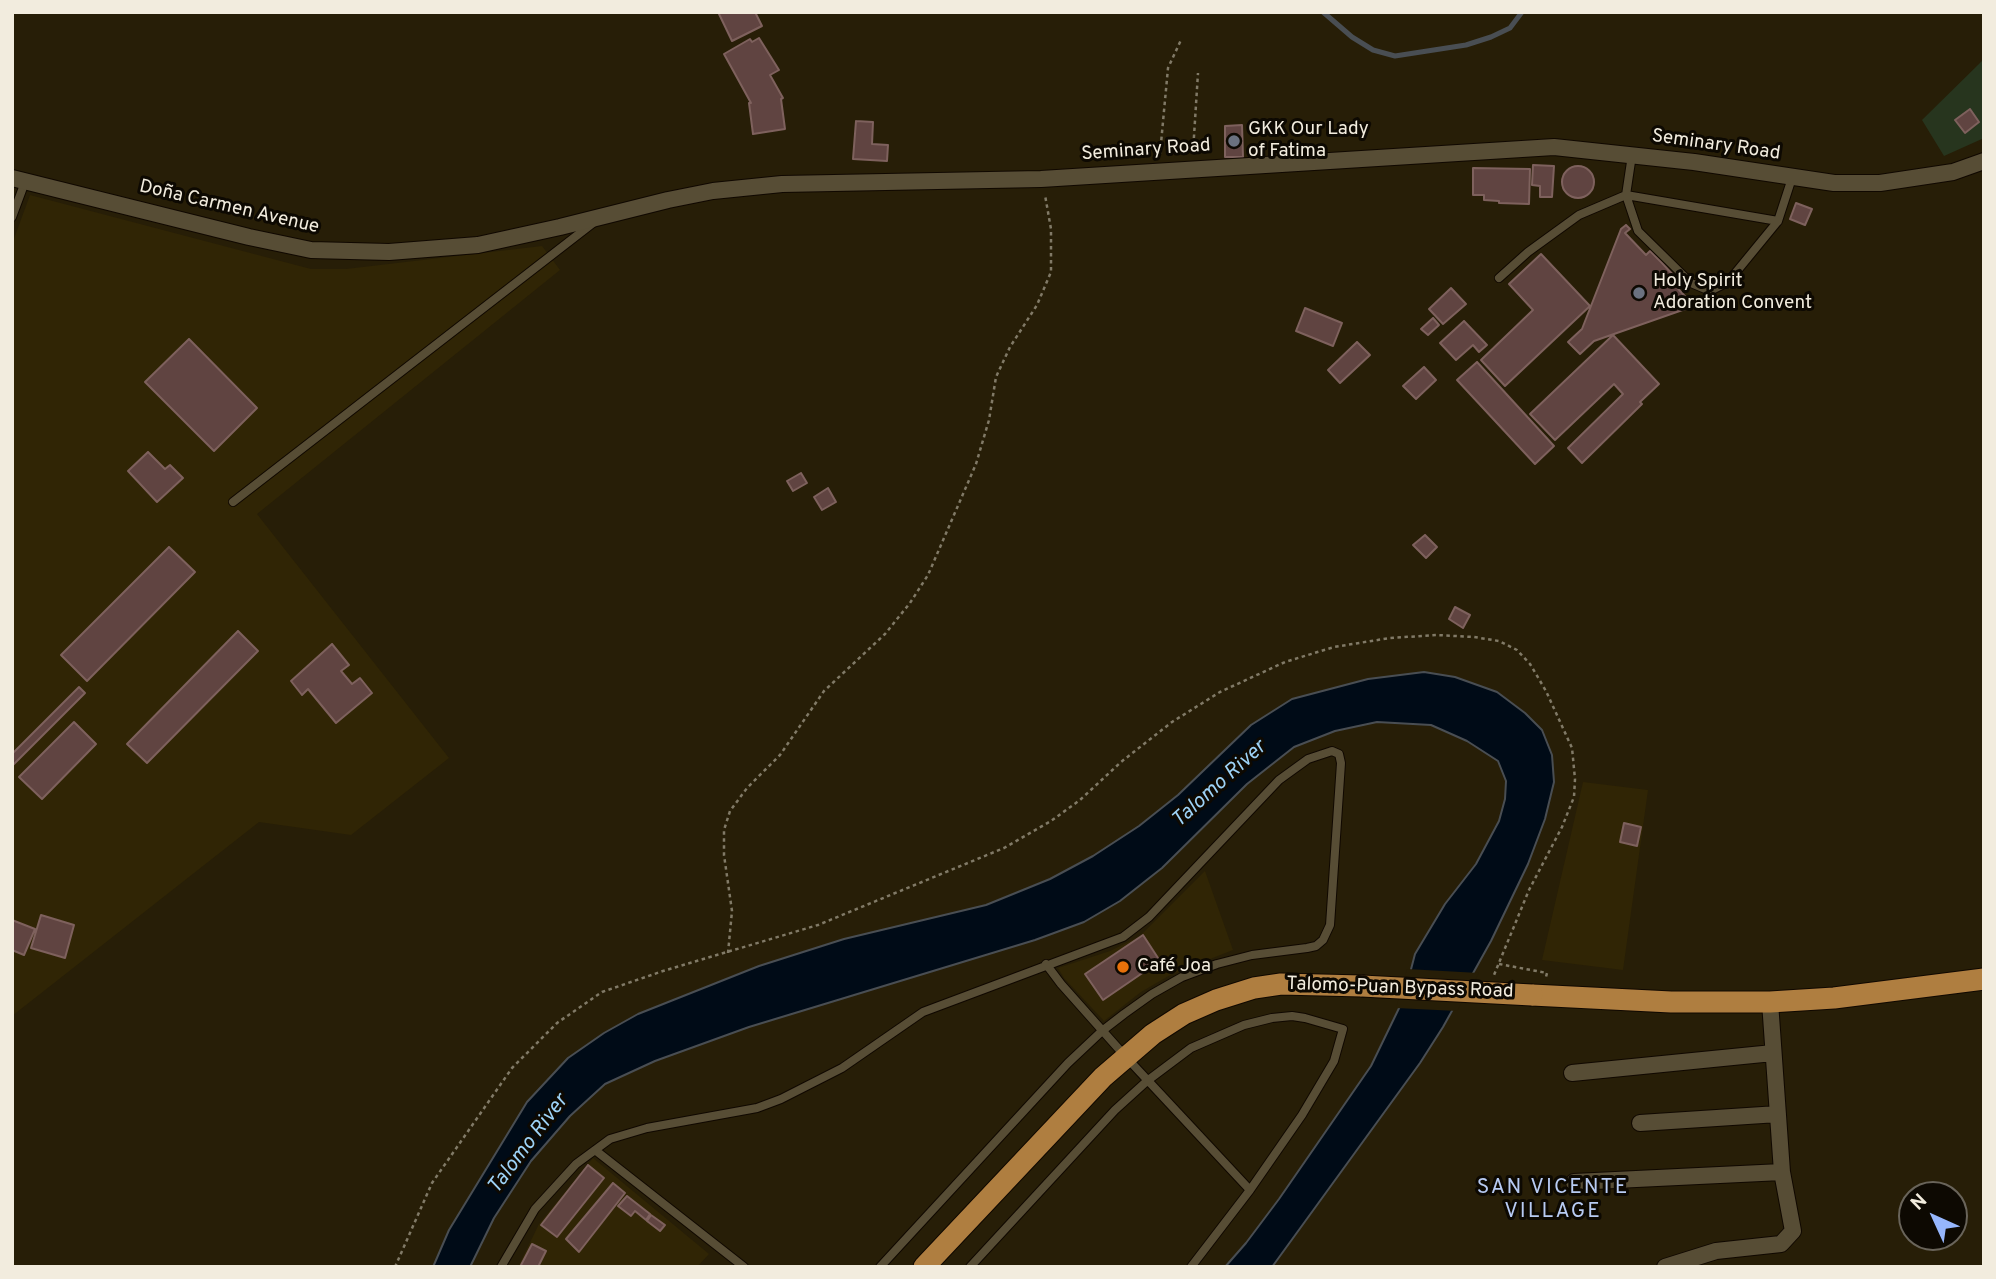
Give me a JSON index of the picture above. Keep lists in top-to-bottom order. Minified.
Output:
{"streets":{"highway":["Talomo-Puan Bypass Road"],"street":["Seminary Road","Doña Carmen Avenue"]},"crossings":[["Seminary Road","Doña Carmen Avenue"]],"districts":["SAN VICENTE VILLAGE"],"water":["Talomo River"],"places":["GKK Our Lady of Fatima","Holy Spirit Adoration Convent","Café Joa"],"north":"top left"}
